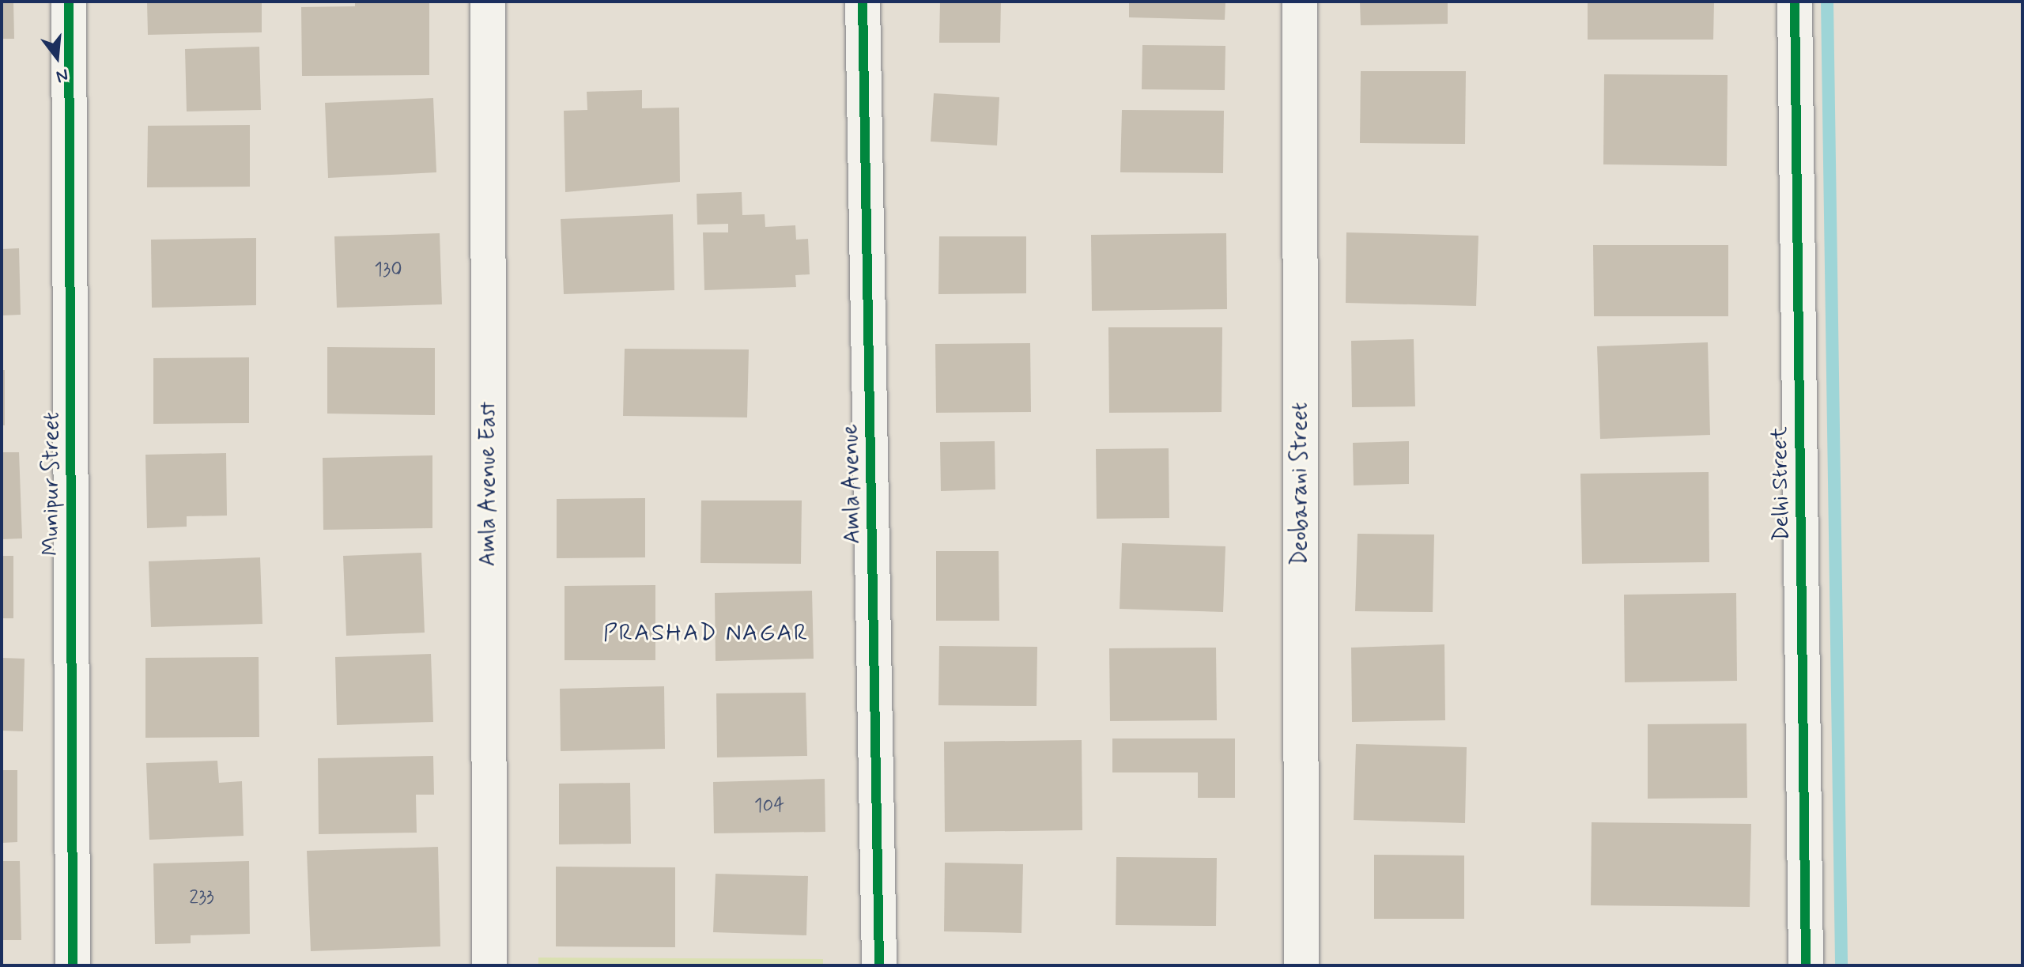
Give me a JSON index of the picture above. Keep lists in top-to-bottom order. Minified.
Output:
{"streets":{"street":["Munipur Street","Amla Avenue East","Amla Avenue","Deobarani Street","Delhi Street"]},"districts":["PRASHAD NAGAR"],"house_numbers":["130","104","233"],"north":"bottom"}
